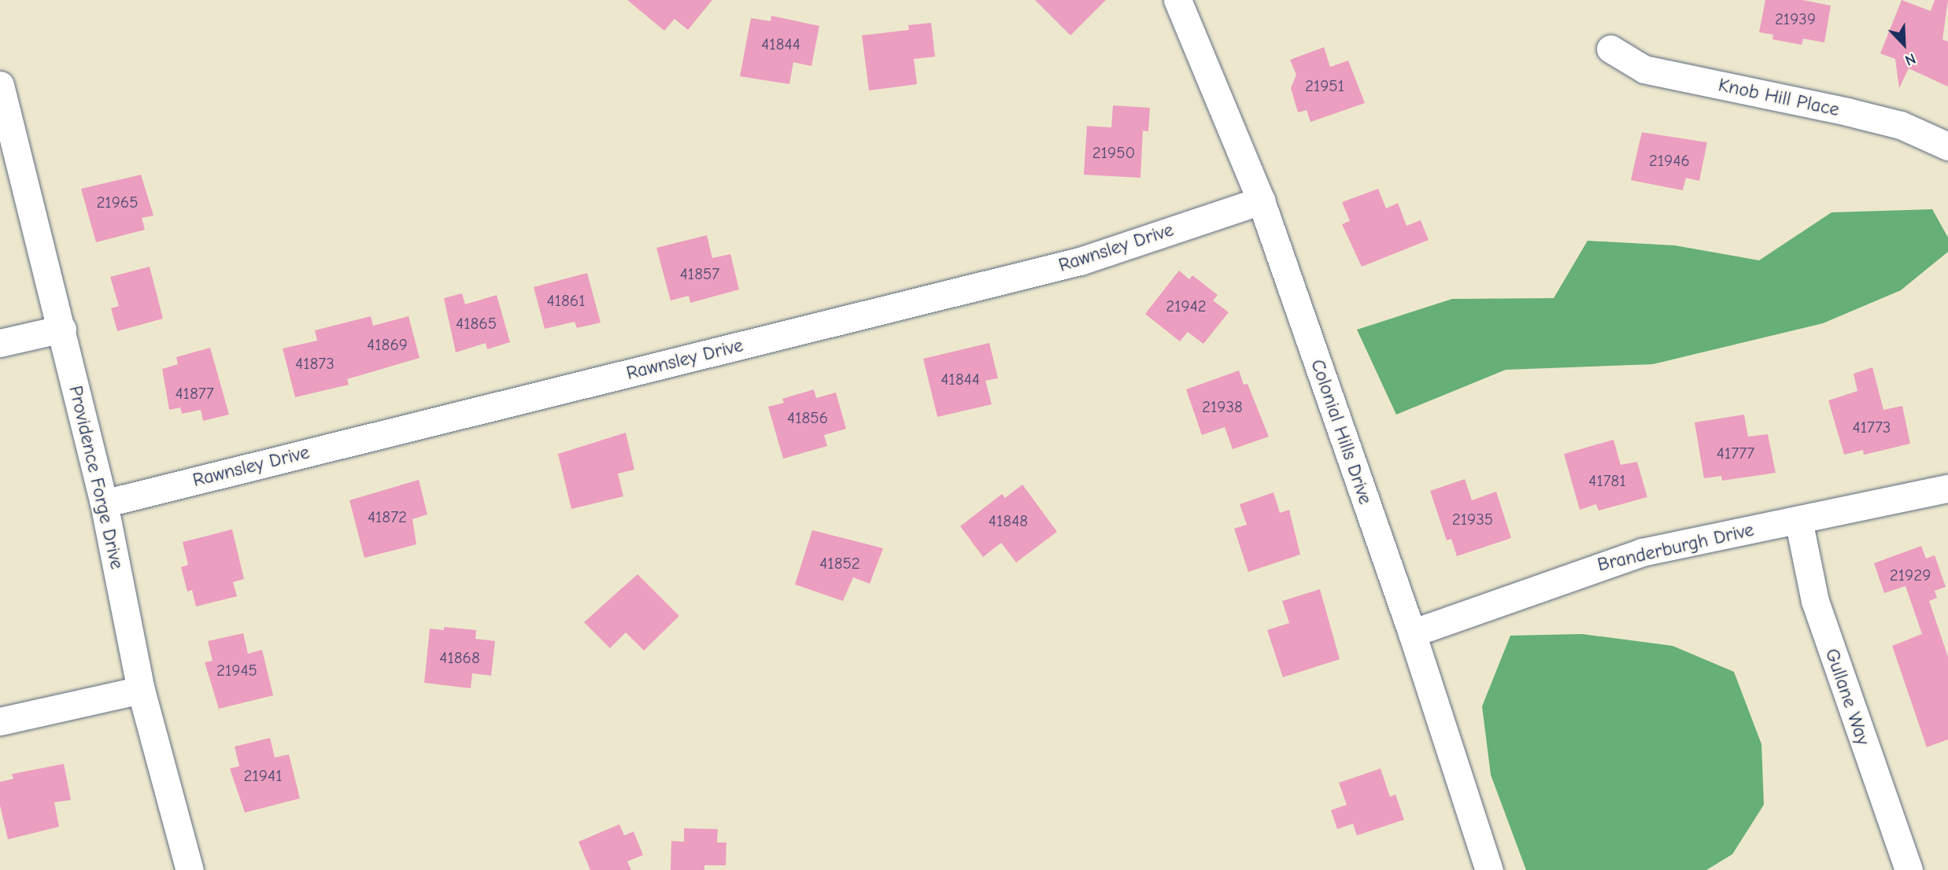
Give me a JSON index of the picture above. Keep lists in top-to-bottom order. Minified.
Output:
{"streets":{"street":["Knob Hill Place","Rawnsley Drive","Colonial Hills Drive","Providence Forge Drive","Branderburgh Drive","Gullane Way"]},"crossings":[["Rawnsley Drive","Colonial Hills Drive"],["Rawnsley Drive","Providence Forge Drive"],["Colonial Hills Drive","Branderburgh Drive"],["Branderburgh Drive","Gullane Way"]],"house_numbers":["21939","41844","21951","21950","21946","21965","41857","41861","21942","41865","41869","41873","41844","41877","21938","41856","41773","41777","41781","41872","21935","41848","41852","21929","41868","21945","21941"],"north":"bottom right"}
